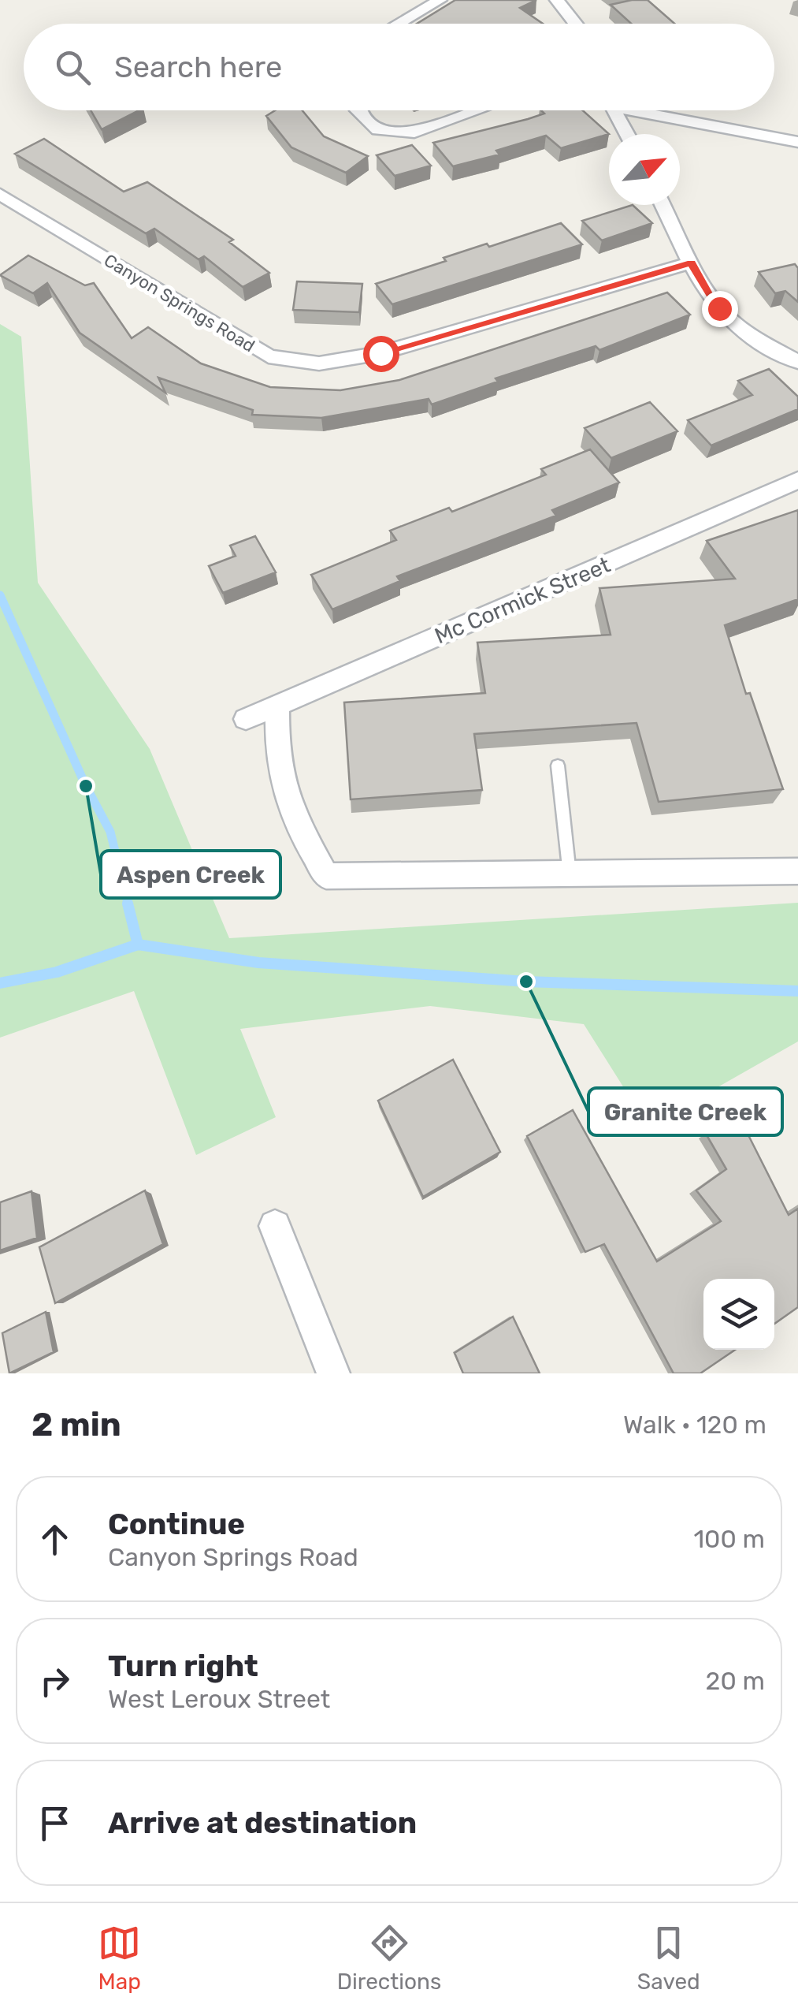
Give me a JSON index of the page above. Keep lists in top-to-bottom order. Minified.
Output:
{"streets":{"street":["Canyon Springs Road","Mc Cormick Street"]},"places":["Aspen Creek","Granite Creek"],"north":"top right","page":{"search":"Search here","heading":["2 min","Walk · 120 m"],"list":[["Continue","Canyon Springs Road","100 m"],["Turn right","West Leroux Street","20 m"],"Arrive at destination"],"nav":["Map","Directions","Saved"]}}
